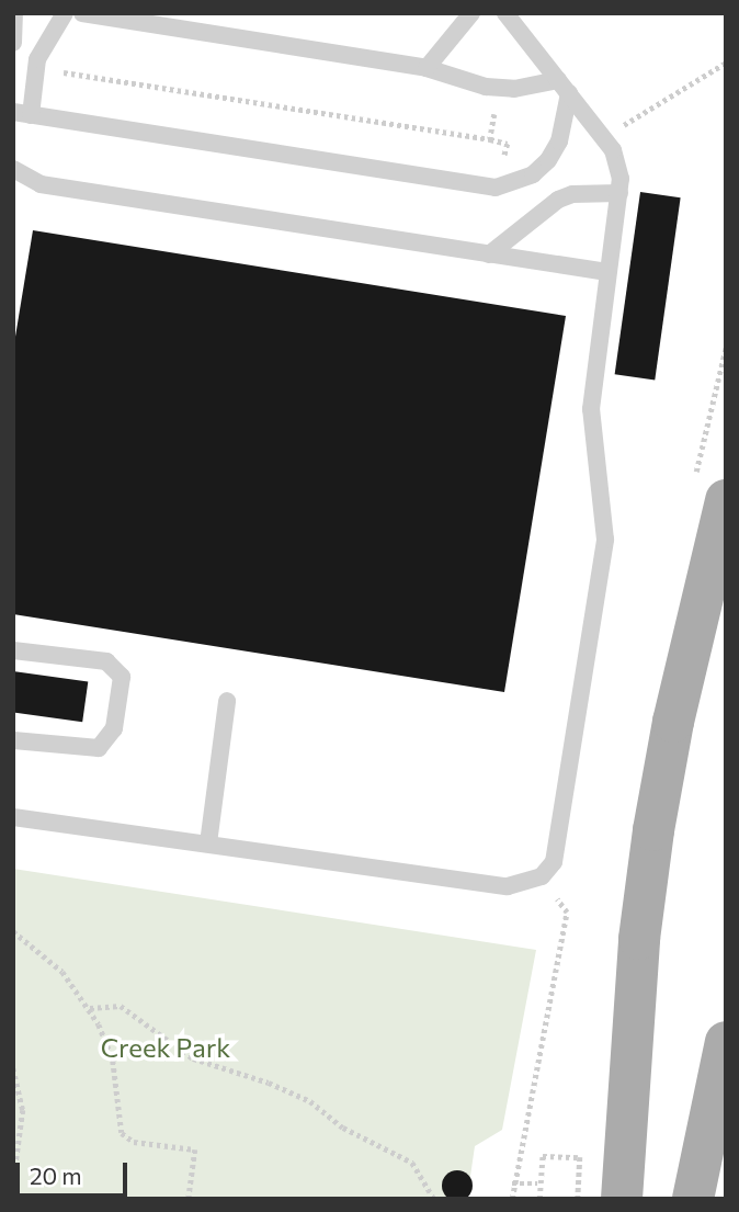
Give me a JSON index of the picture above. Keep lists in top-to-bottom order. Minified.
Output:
{"parks":["Creek Park"],"scale_bar":"20 m"}
